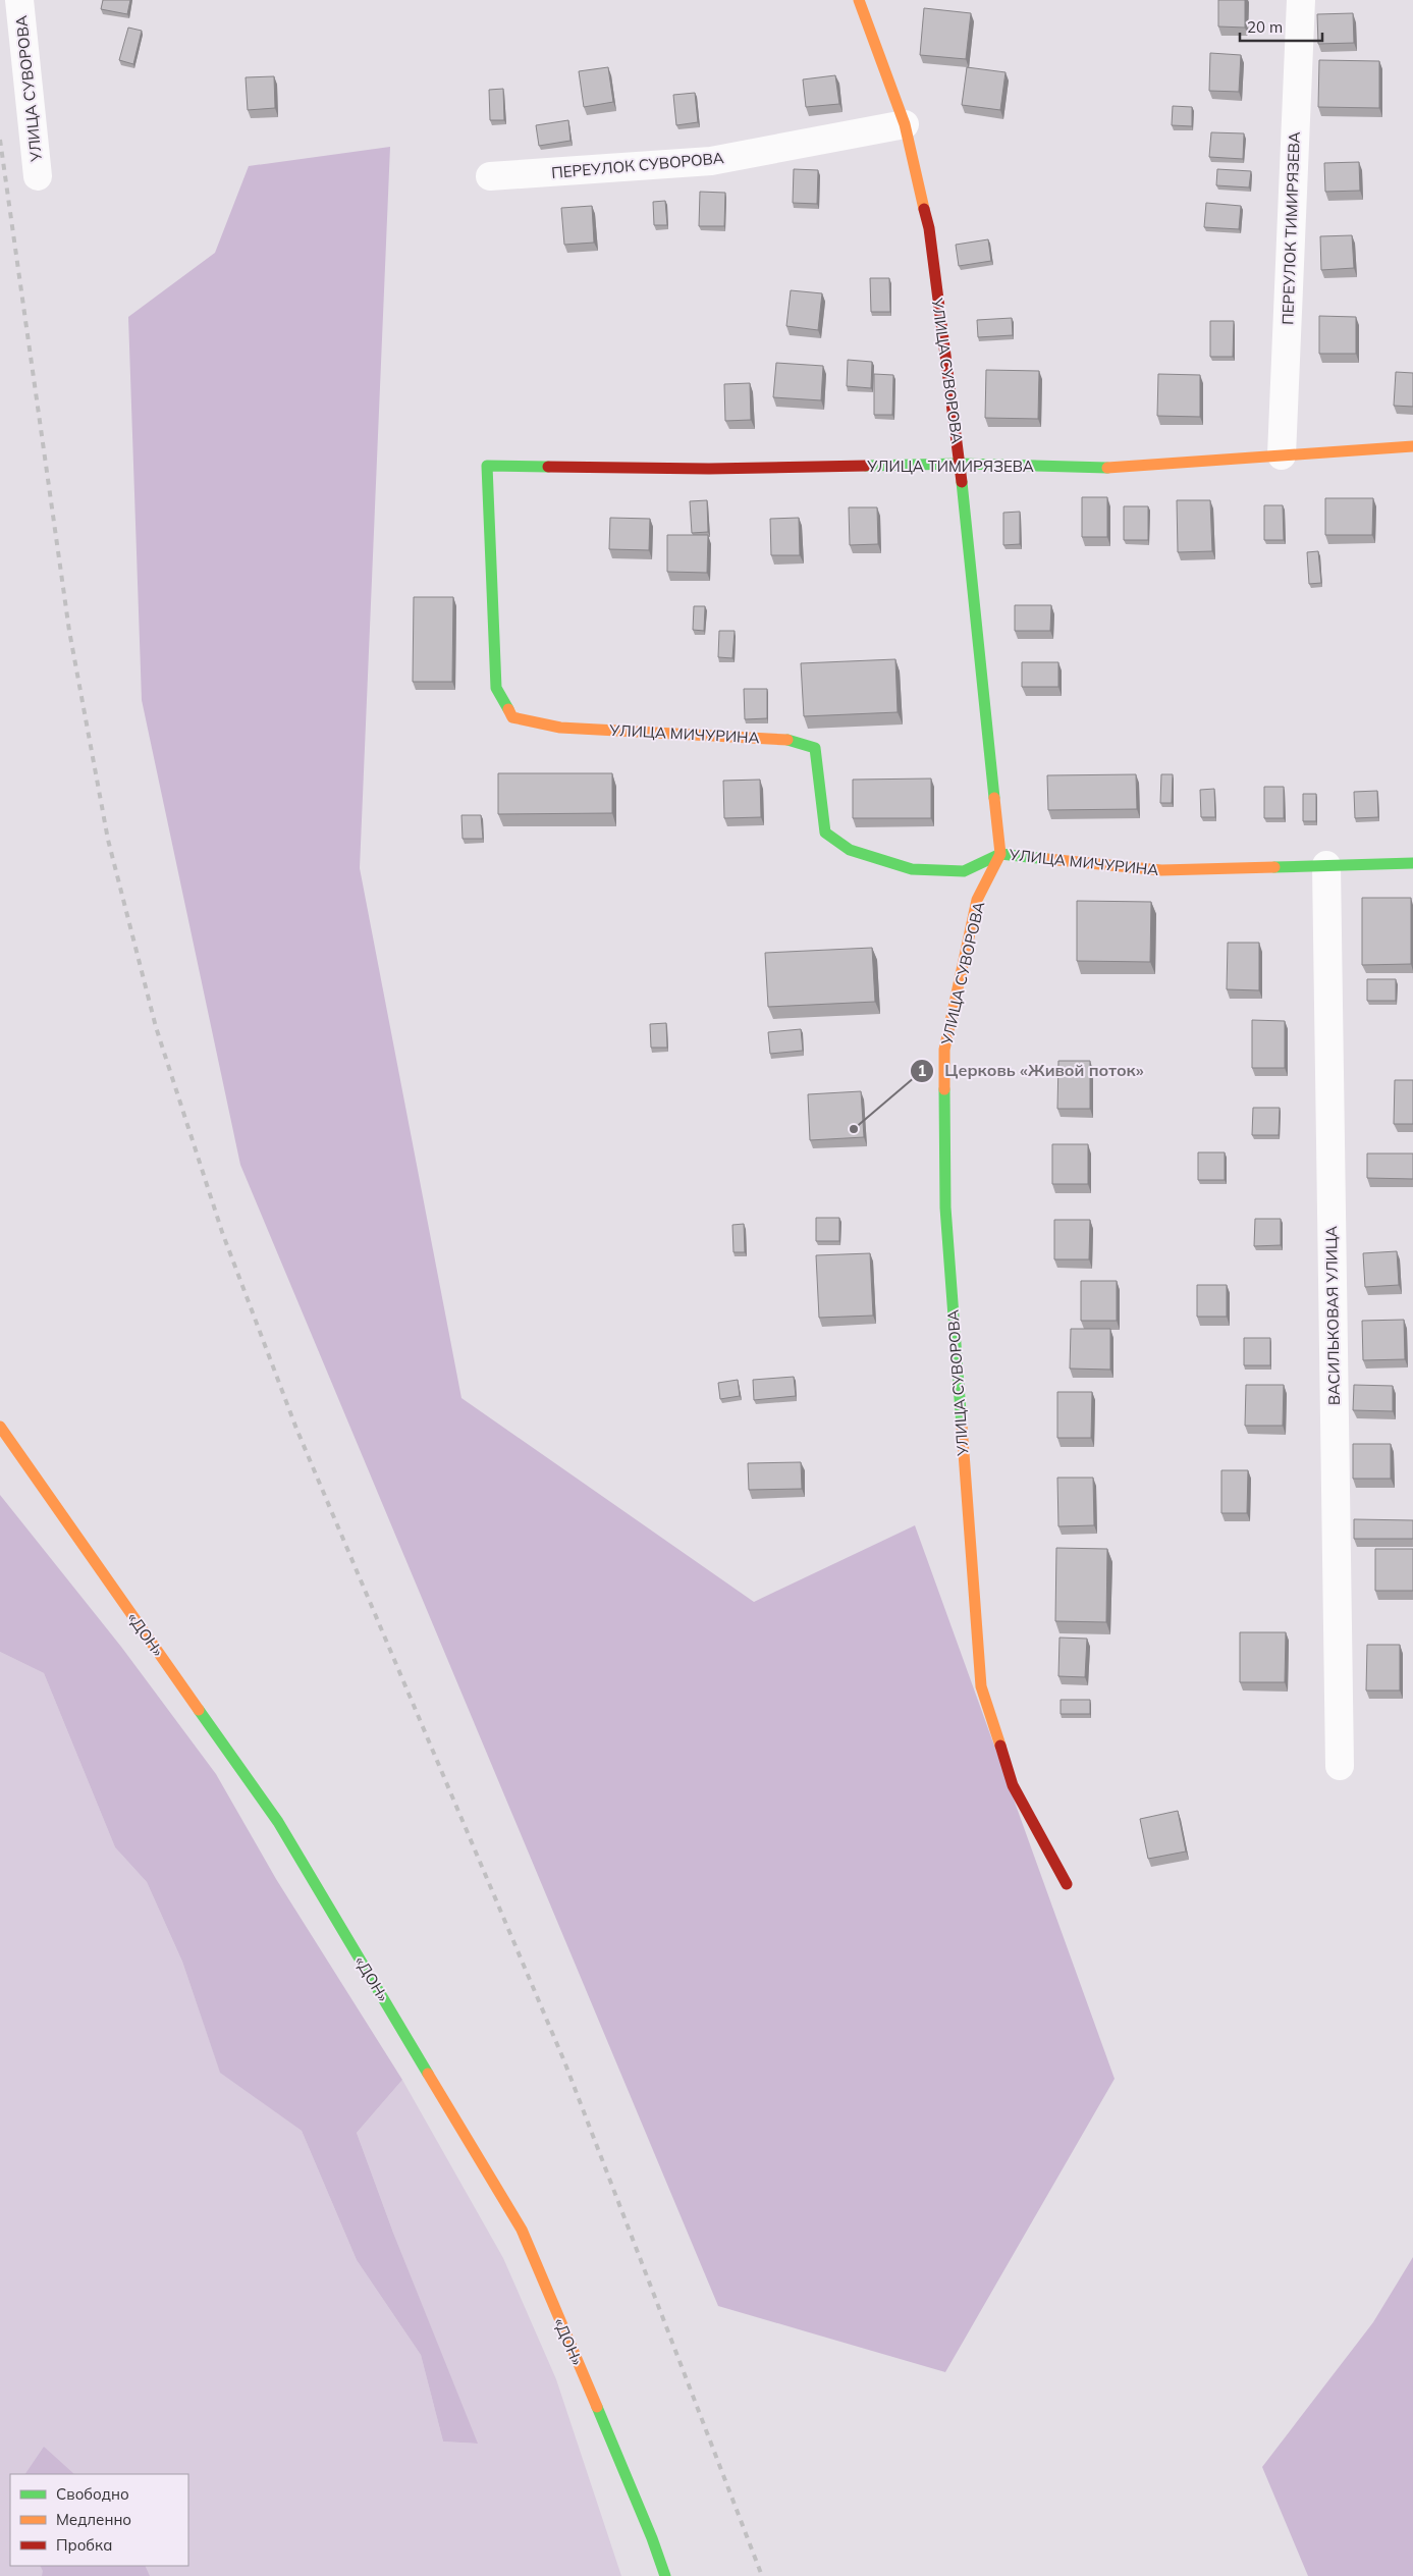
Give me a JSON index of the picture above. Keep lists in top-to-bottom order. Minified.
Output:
{"streets":{"main road":["УЛИЦА СУВОРОВА","УЛИЦА ТИМИРЯЗЕВА","УЛИЦА МИЧУРИНА","«ДОН»"],"street":["ПЕРЕУЛОК СУВОРОВА","ПЕРЕУЛОК ТИМИРЯЗЕВА","ВАСИЛЬКОВАЯ УЛИЦА"]},"crossings":[["УЛИЦА СУВОРОВА","ПЕРЕУЛОК СУВОРОВА"],["УЛИЦА СУВОРОВА","УЛИЦА ТИМИРЯЗЕВА"],["УЛИЦА СУВОРОВА","УЛИЦА МИЧУРИНА"],["ПЕРЕУЛОК ТИМИРЯЗЕВА","УЛИЦА ТИМИРЯЗЕВА"],["УЛИЦА ТИМИРЯЗЕВА","УЛИЦА МИЧУРИНА"],["УЛИЦА МИЧУРИНА","ВАСИЛЬКОВАЯ УЛИЦА"]],"places":["Церковь «Живой поток»"],"legend":["Свободно","Медленно","Пробка"],"scale_bar":"20 m"}
